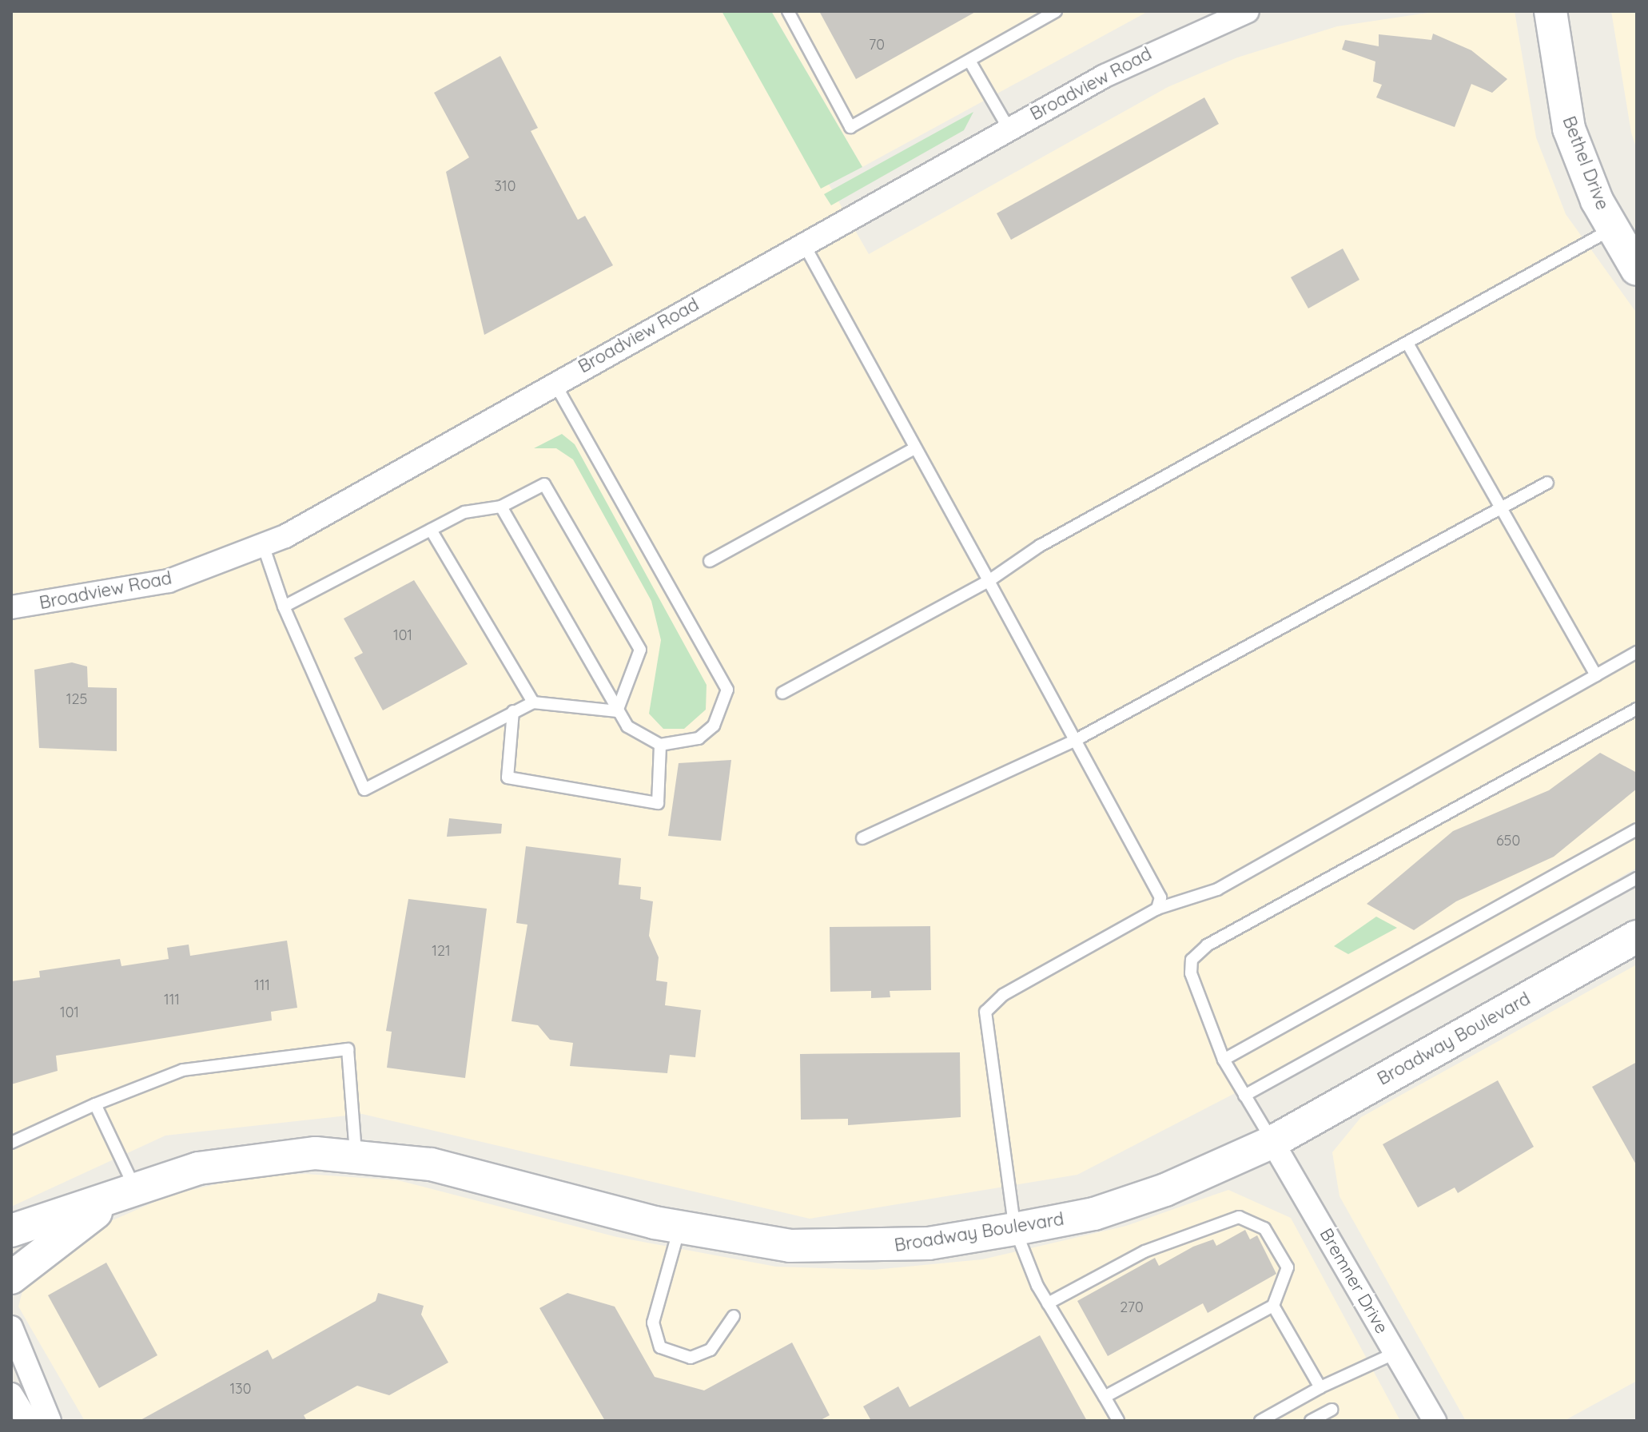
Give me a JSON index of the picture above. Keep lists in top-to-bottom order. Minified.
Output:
{"streets":{"street":["Broadview Road","Bethel Drive","Broadway Boulevard","Bremner Drive"]},"crossings":[["Broadway Boulevard","Bremner Drive"]],"house_numbers":["70","310","101","125","650","121","111","111","101","270","130"]}
